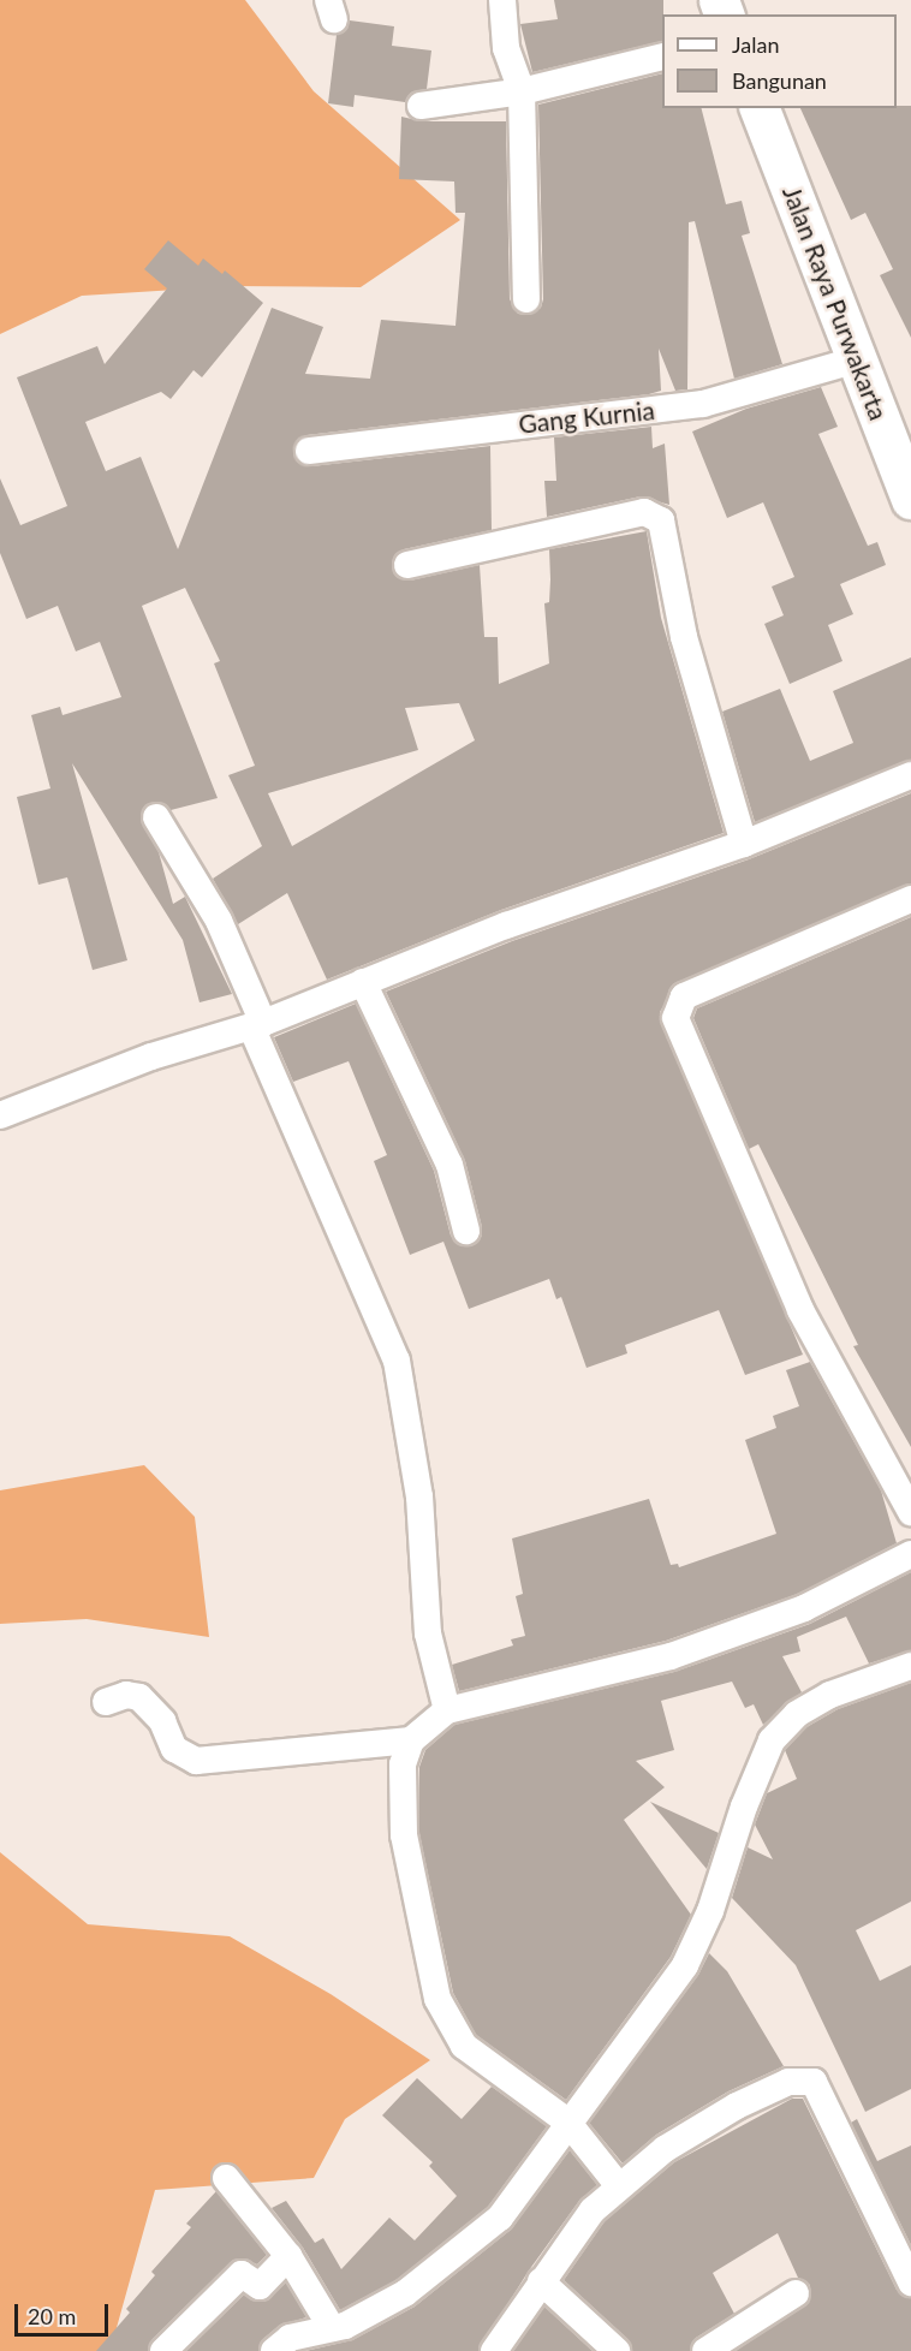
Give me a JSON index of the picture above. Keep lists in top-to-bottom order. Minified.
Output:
{"streets":{"highway":["Jalan Raya Purwakarta"],"street":["Gang Kurnia"]},"crossings":[["Jalan Raya Purwakarta","Gang Kurnia"]],"legend":["Jalan","Bangunan"],"scale_bar":"20 m"}
